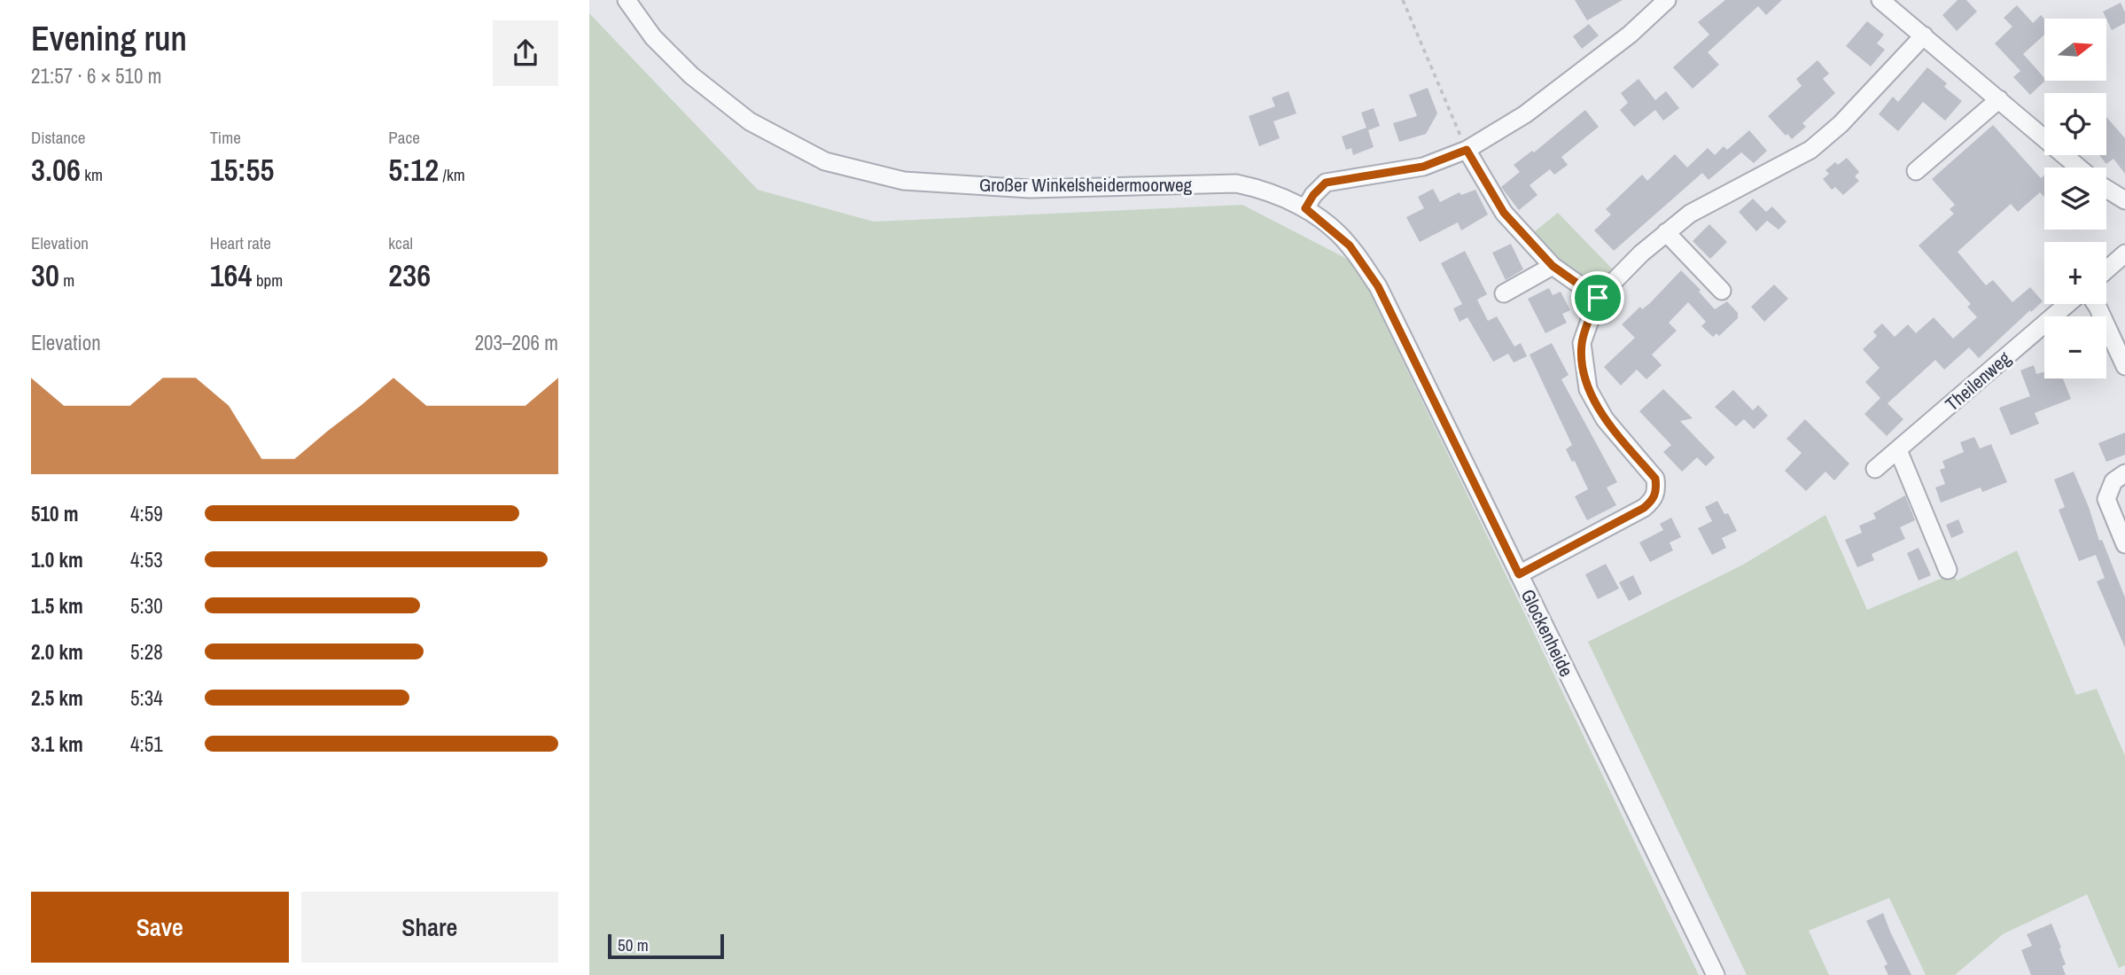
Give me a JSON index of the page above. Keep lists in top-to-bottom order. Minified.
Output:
{"streets":{"street":["Großer Winkelsheidermoorweg","Theilenweg","Glockenheide"]},"crossings":[["Großer Winkelsheidermoorweg","Glockenheide"]],"scale_bar":"50 m","north":"right","page":{"heading":["Evening run","21:57 · 6 × 510 m"],"map_buttons":["+","−"],"stats":[["Distance","3.06 km"],["Time","15:55"],["Pace","5:12 /km"],["Elevation","30 m"],["Heart rate","164 bpm"],["kcal","236"]],"chart":["Elevation","203–206 m"],"list":[{"name":"510 m","note":"4:59"},{"name":"1.0 km","note":"4:53"},{"name":"1.5 km","note":"5:30"},{"name":"2.0 km","note":"5:28"},{"name":"2.5 km","note":"5:34"},{"name":"3.1 km","note":"4:51"}],"buttons":["Save","Share"],"scale":"50 m"}}
